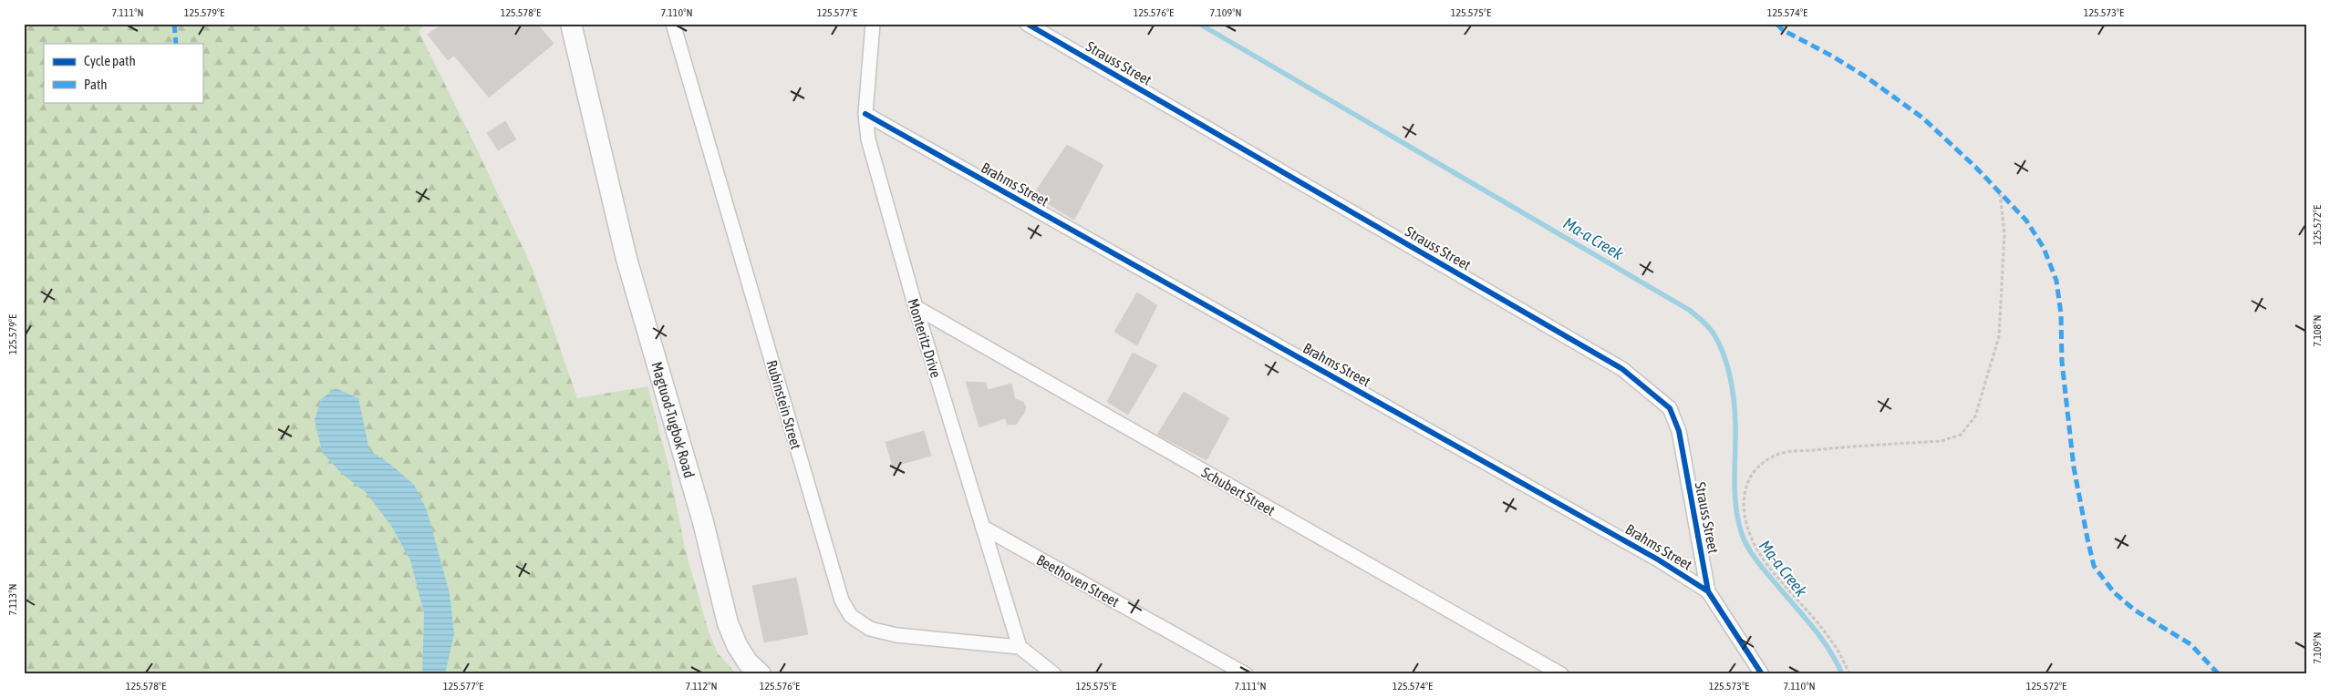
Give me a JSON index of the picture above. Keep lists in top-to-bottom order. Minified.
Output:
{"streets":{"main road":["Magtuod-Tugbok Road"],"street":["Strauss Street","Brahms Street","Monteritz Drive","Rubinstein Street","Schubert Street","Beethoven Street"]},"crossings":[["Strauss Street","Brahms Street"],["Brahms Street","Monteritz Drive"],["Monteritz Drive","Rubinstein Street"],["Monteritz Drive","Schubert Street"],["Monteritz Drive","Beethoven Street"]],"water":["Ma-a Creek"],"legend":["Cycle path","Path"],"coordinates":["7.111°N","125.579°E","125.578°E","7.110°N","125.577°E","125.576°E","7.109°N","125.575°E","125.574°E","125.573°E","125.572°E","7.108°N","7.113°N","7.112°N"]}
